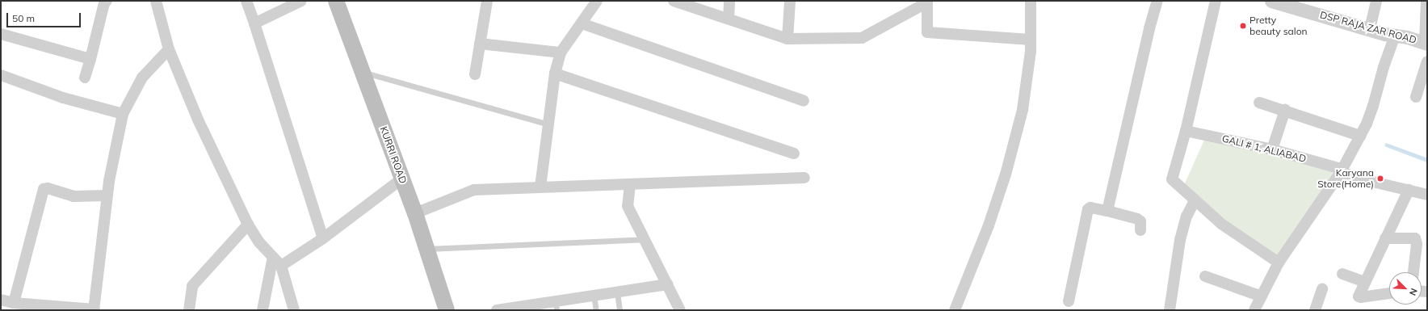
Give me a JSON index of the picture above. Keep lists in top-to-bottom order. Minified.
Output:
{"streets":{"main road":["KURRI ROAD"],"street":["DSP RAJA ZAR ROAD","GALI # 1, ALIABAD"]},"places":["Pretty beauty salon","Karyana Store(Home)"],"scale_bar":"50 m","north":"bottom right"}
